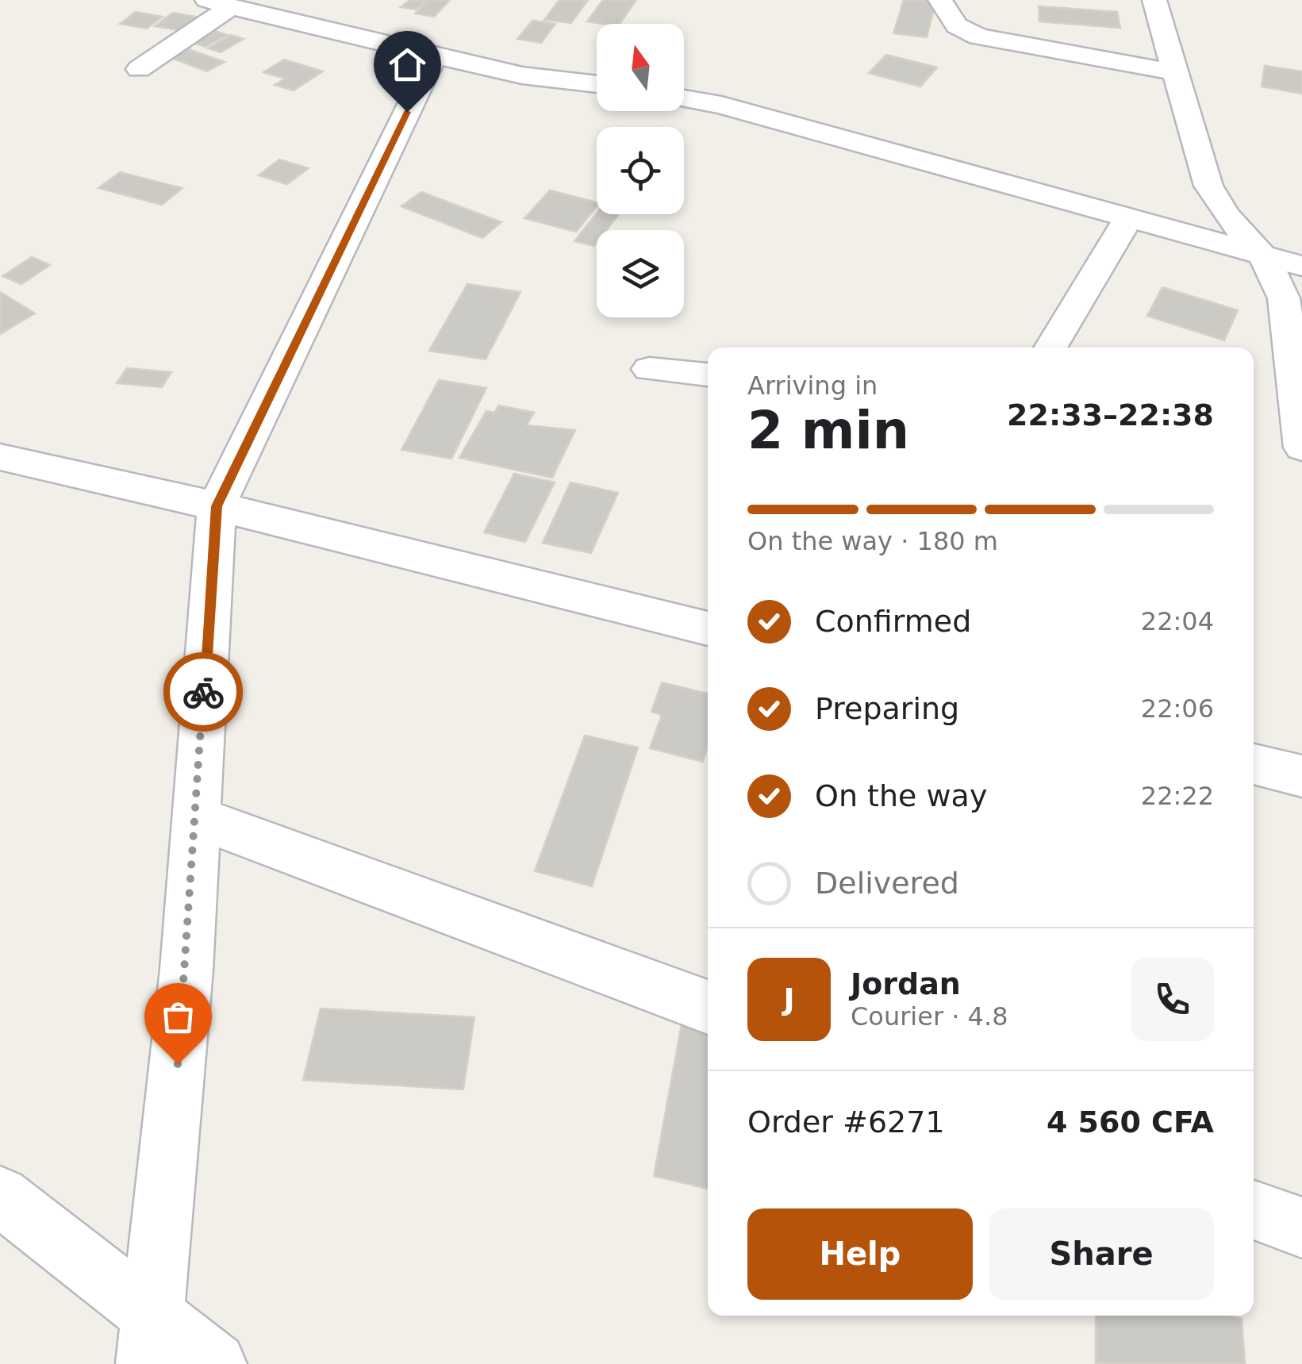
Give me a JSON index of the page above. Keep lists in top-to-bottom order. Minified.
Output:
{"north":"top","page":{"heading":["2 min","Arriving in","22:33–22:38"],"panel":["Jordan","Courier · 4.8","Order #6271","4 560 CFA"],"bar":"On the way · 180 m","list":[["Confirmed","22:04"],["Preparing","22:06"],["On the way","22:22"],"Delivered"],"round":"J","buttons":["Help","Share"]}}
